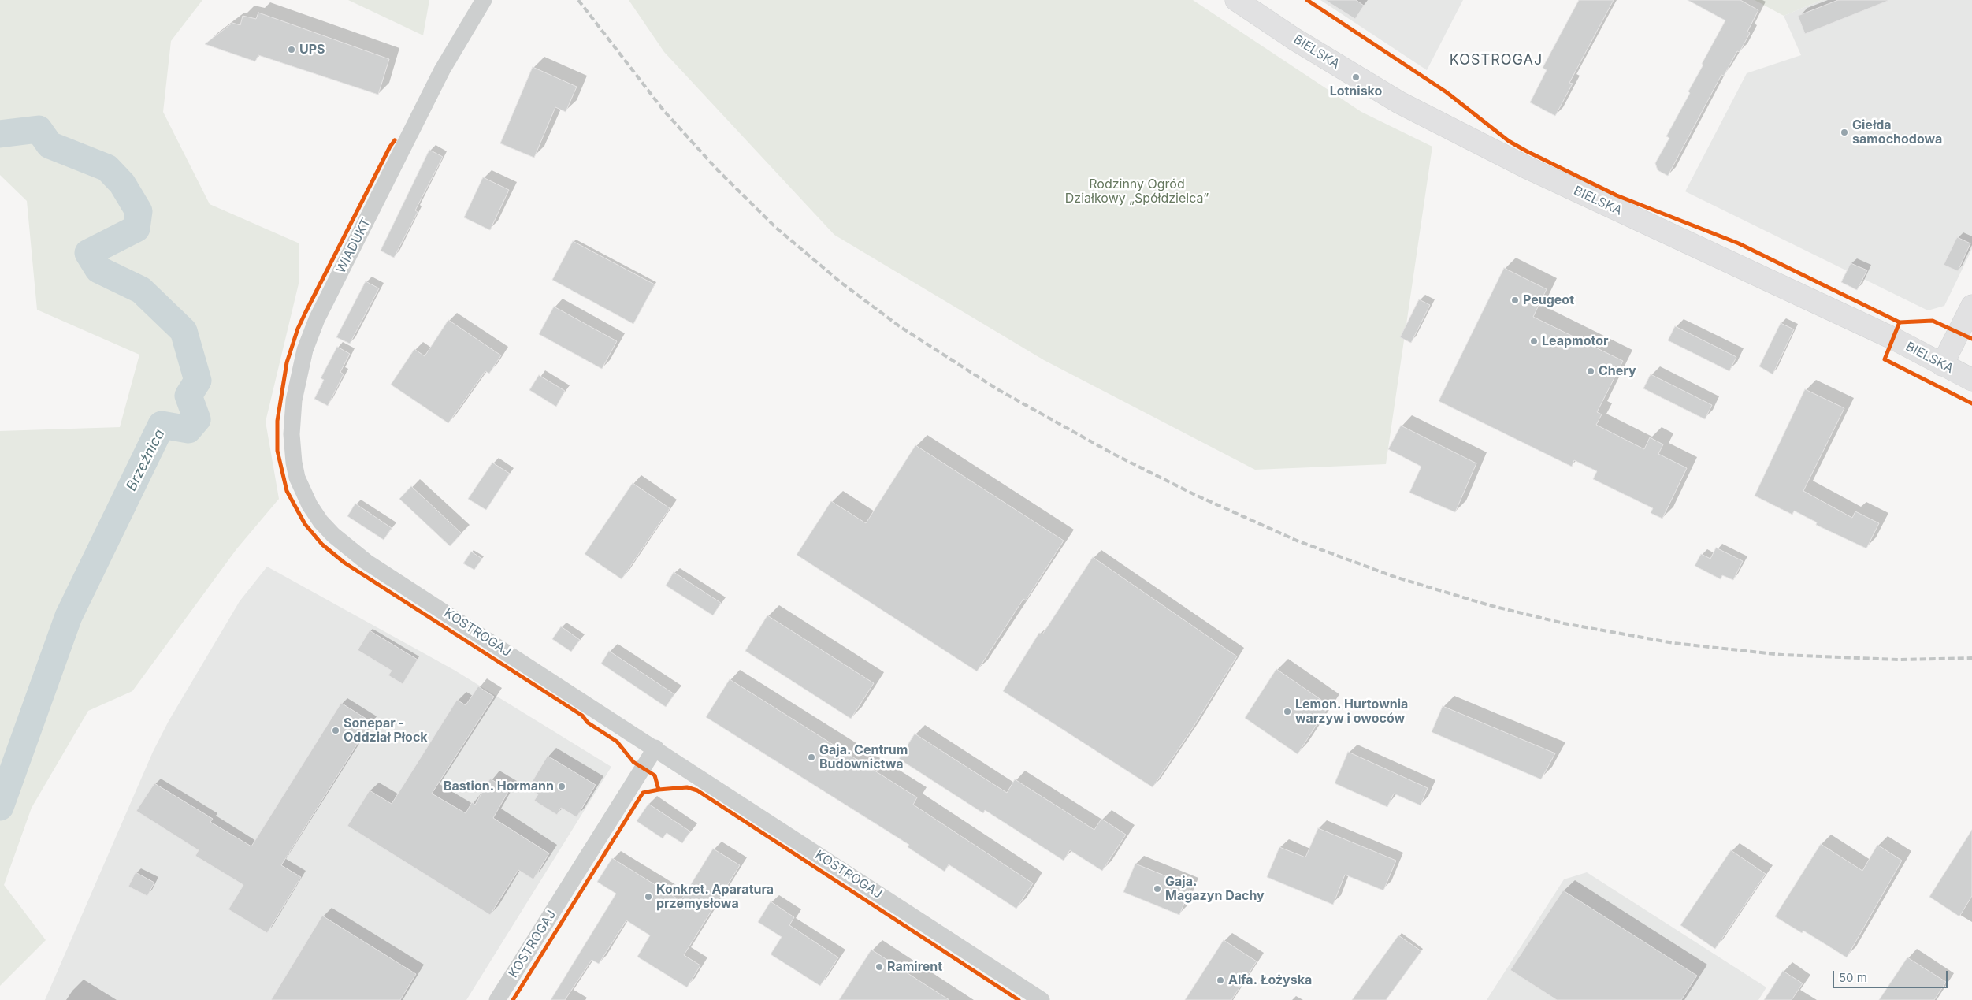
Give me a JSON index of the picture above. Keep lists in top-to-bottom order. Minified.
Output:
{"streets":{"main road":["BIELSKA"],"street":["WIADUKT","KOSTROGAJ"]},"crossings":[["WIADUKT","KOSTROGAJ"]],"districts":["KOSTROGAJ"],"water":["Brzeźnica"],"parks":["Rodzinny Ogród Działkowy „Spółdzielca”"],"places":["UPS","Lotnisko","Giełda samochodowa","Peugeot","Leapmotor","Chery","Lemon. Hurtownia warzyw i owoców","Sonepar - Oddział Płock","Gaja. Centrum Budownictwa","Bastion. Hormann","Gaja. Magazyn Dachy","Konkret. Aparatura przemysłowa","Ramirent","Alfa. Łożyska"],"scale_bar":"50 m"}
